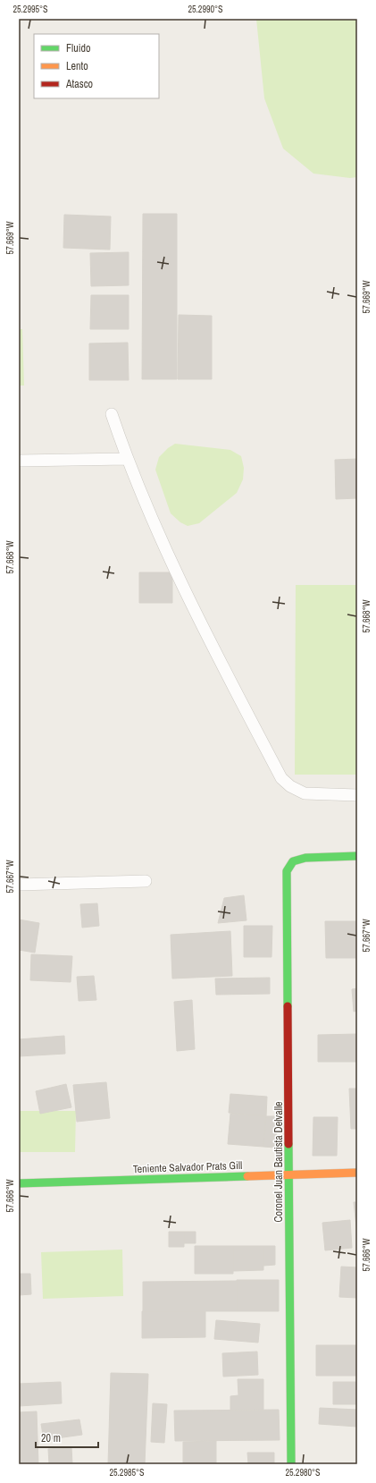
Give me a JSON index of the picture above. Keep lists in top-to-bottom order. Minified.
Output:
{"streets":{"street":["Coronel Juan Bautista Delvalle","Teniente Salvador Prats Gill"]},"crossings":[["Coronel Juan Bautista Delvalle","Teniente Salvador Prats Gill"]],"legend":["Fluido","Lento","Atasco"],"scale_bar":"20 m","coordinates":["25.2995°S","25.2990°S","57.669°W","57.668°W","57.667°W","57.666°W","25.2985°S","25.2980°S"]}
